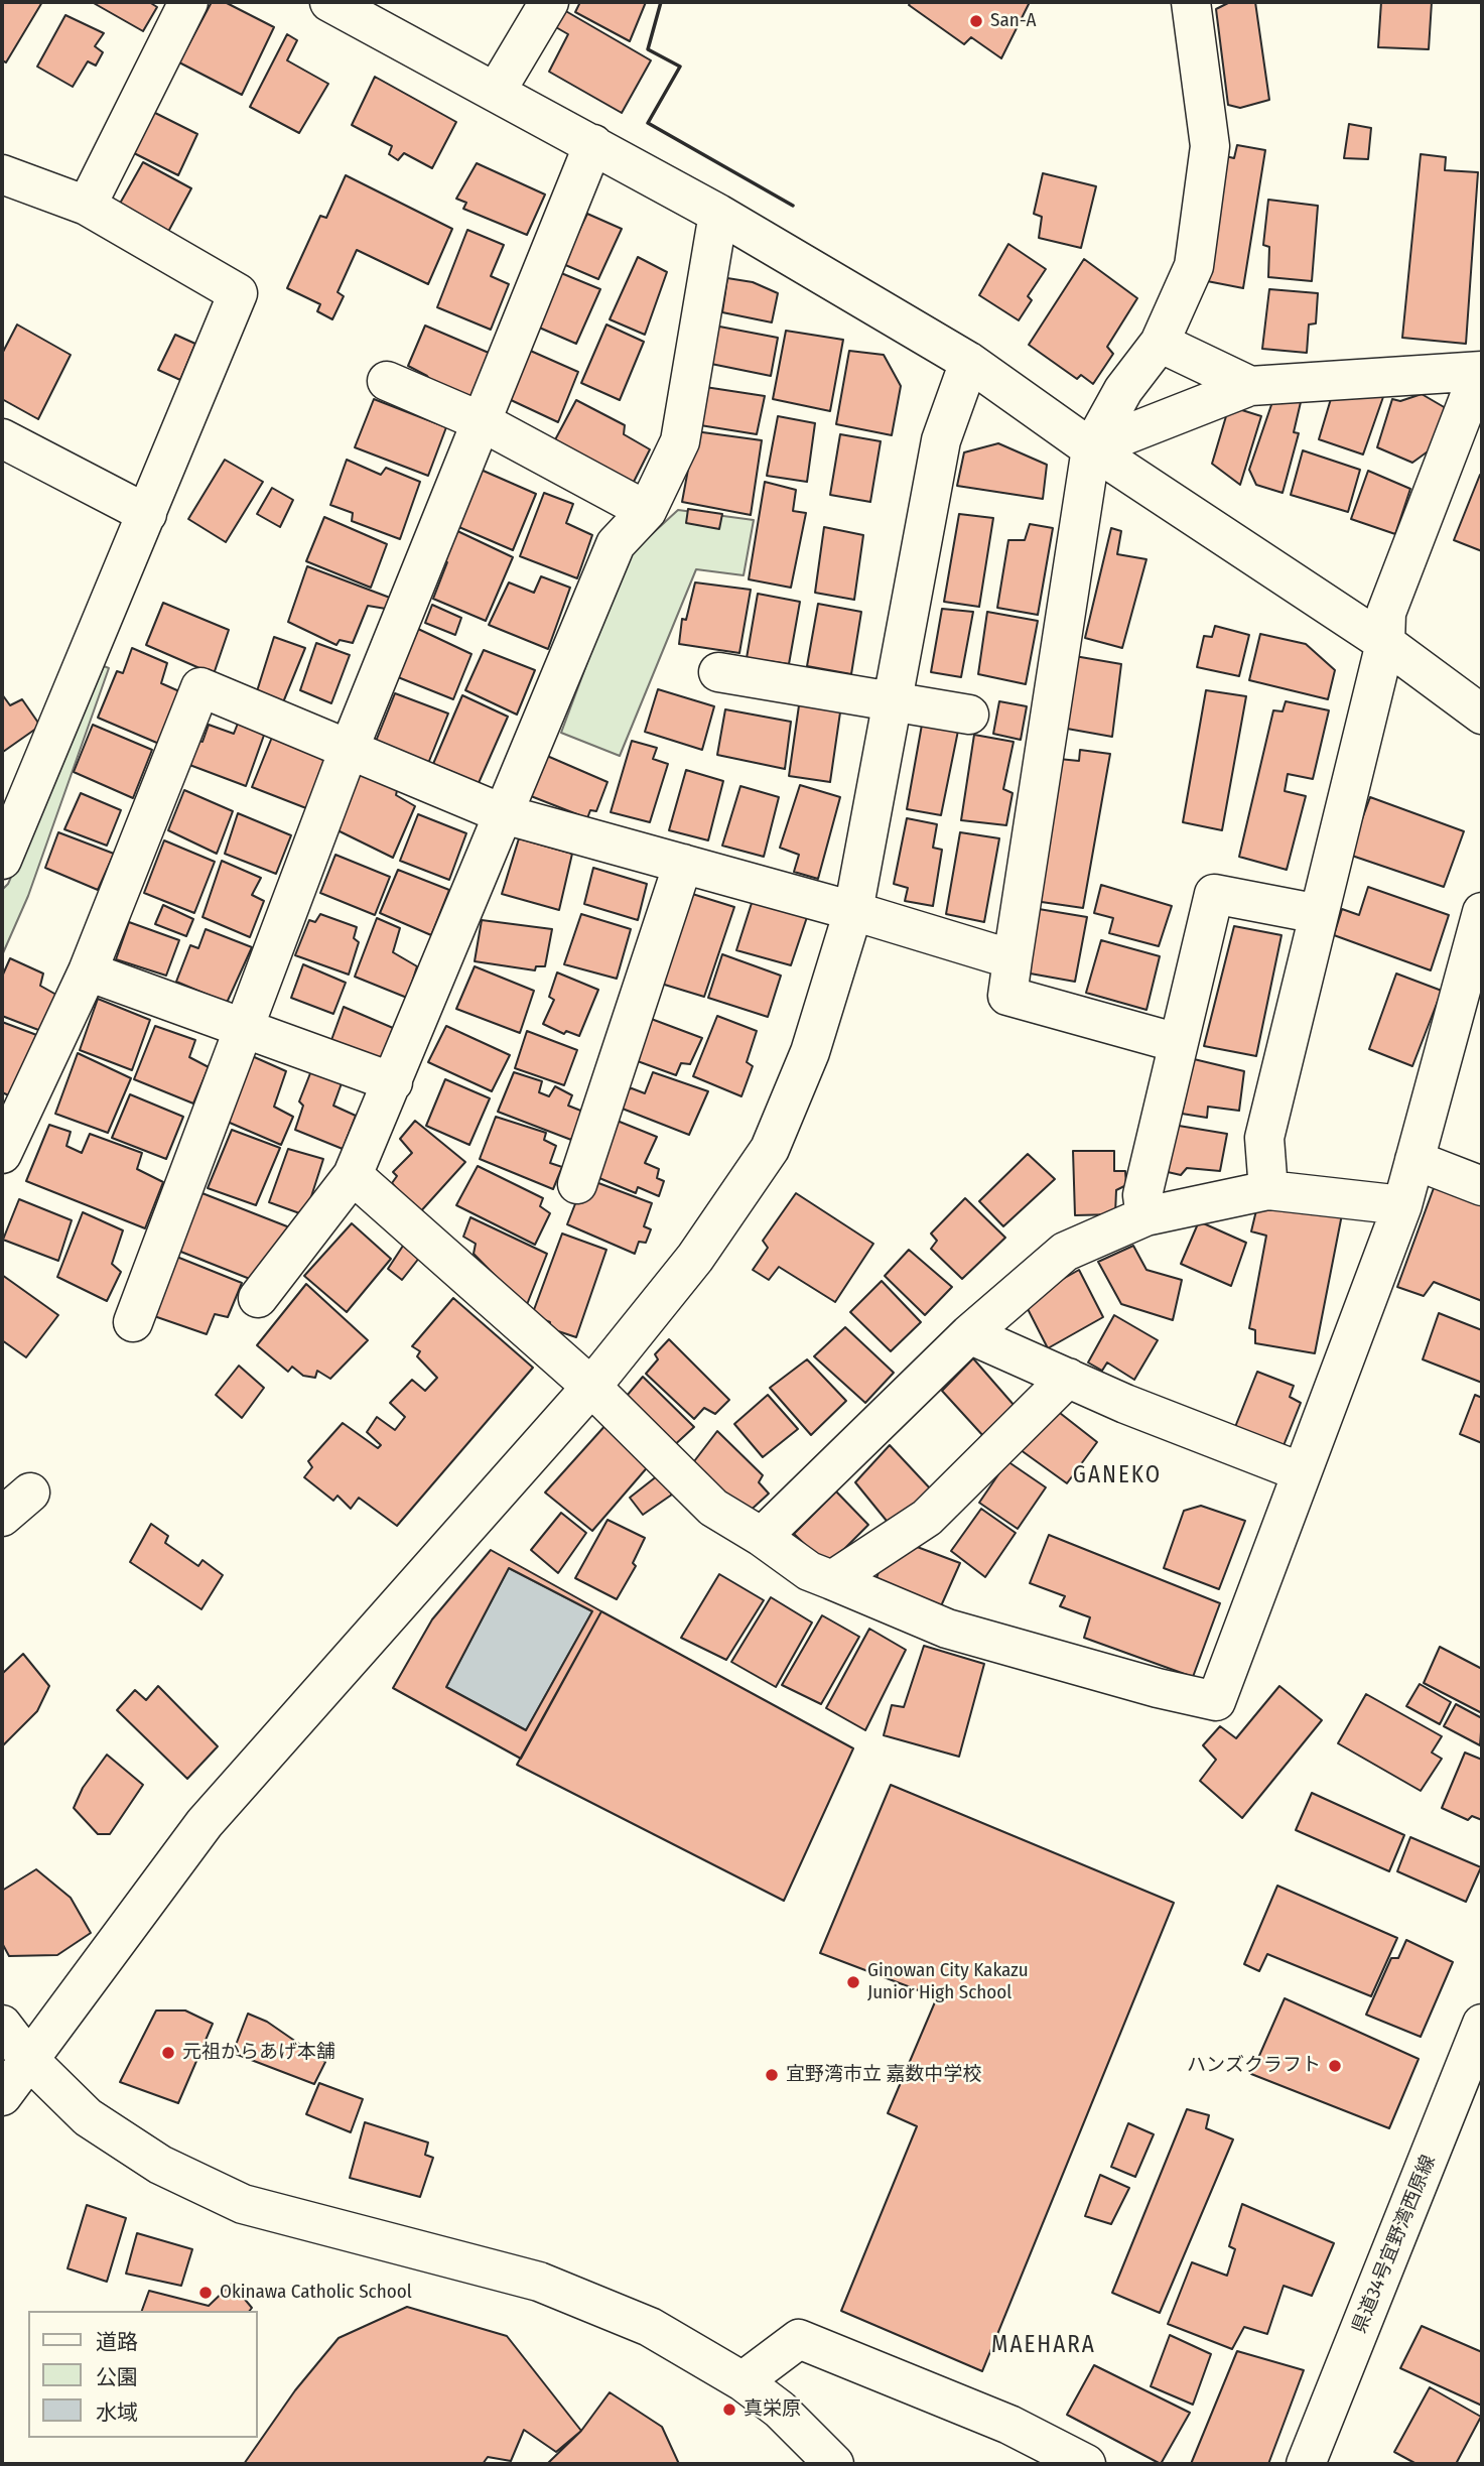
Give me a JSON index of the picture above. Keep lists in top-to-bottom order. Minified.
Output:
{"streets":{"street":["県道34号宜野湾西原線"]},"districts":["GANEKO","MAEHARA"],"places":["San-A","Ginowan City Kakazu Junior High School","元祖からあげ本舗","ハンズクラフト","宜野湾市立 嘉数中学校","Okinawa Catholic School","真栄原"],"legend":["道路","公園","水域"]}
